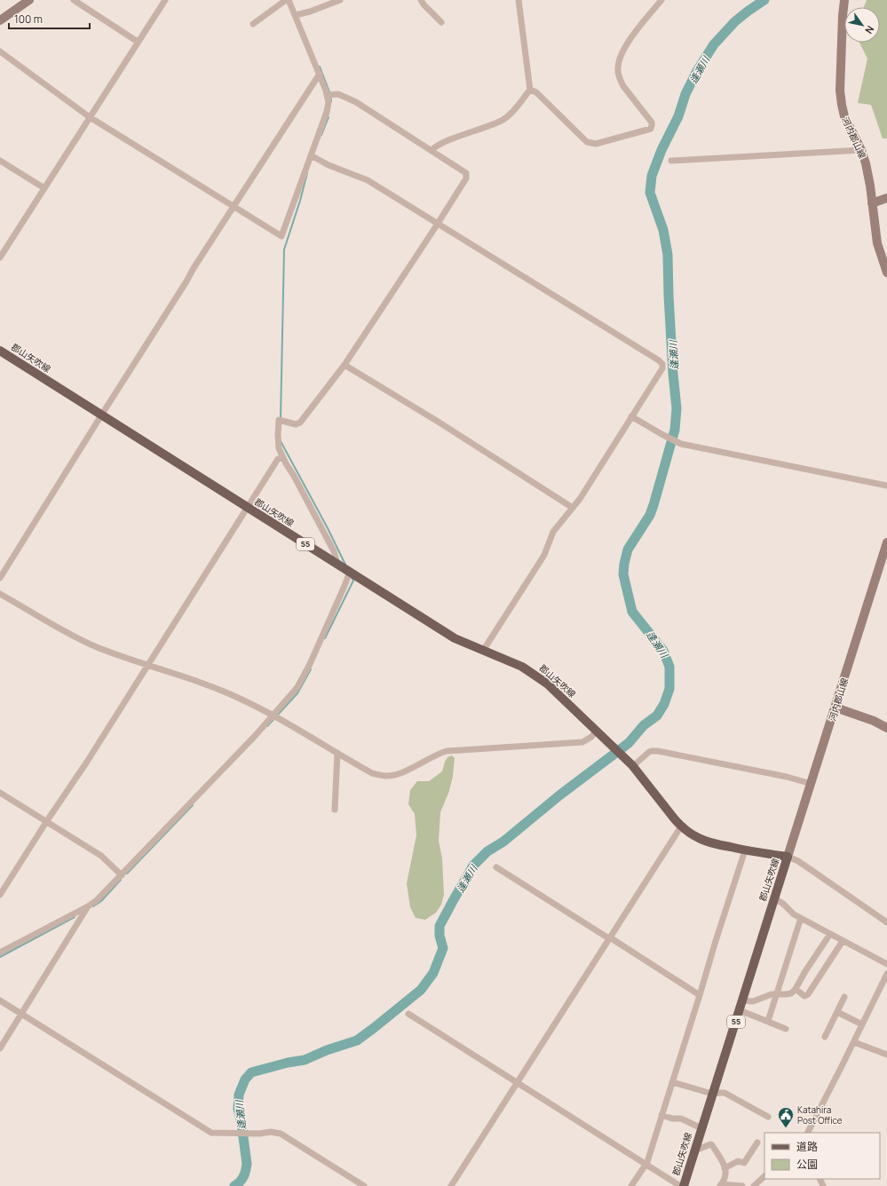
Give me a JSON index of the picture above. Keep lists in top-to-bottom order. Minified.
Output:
{"streets":{"main road":["河内郡山線","郡山矢吹線","55"]},"crossings":[["河内郡山線","郡山矢吹線"]],"water":["逢瀬川"],"places":{"public building":["Katahira Post Office"]},"legend":["道路","公園"],"scale_bar":"100 m","north":"bottom right"}
